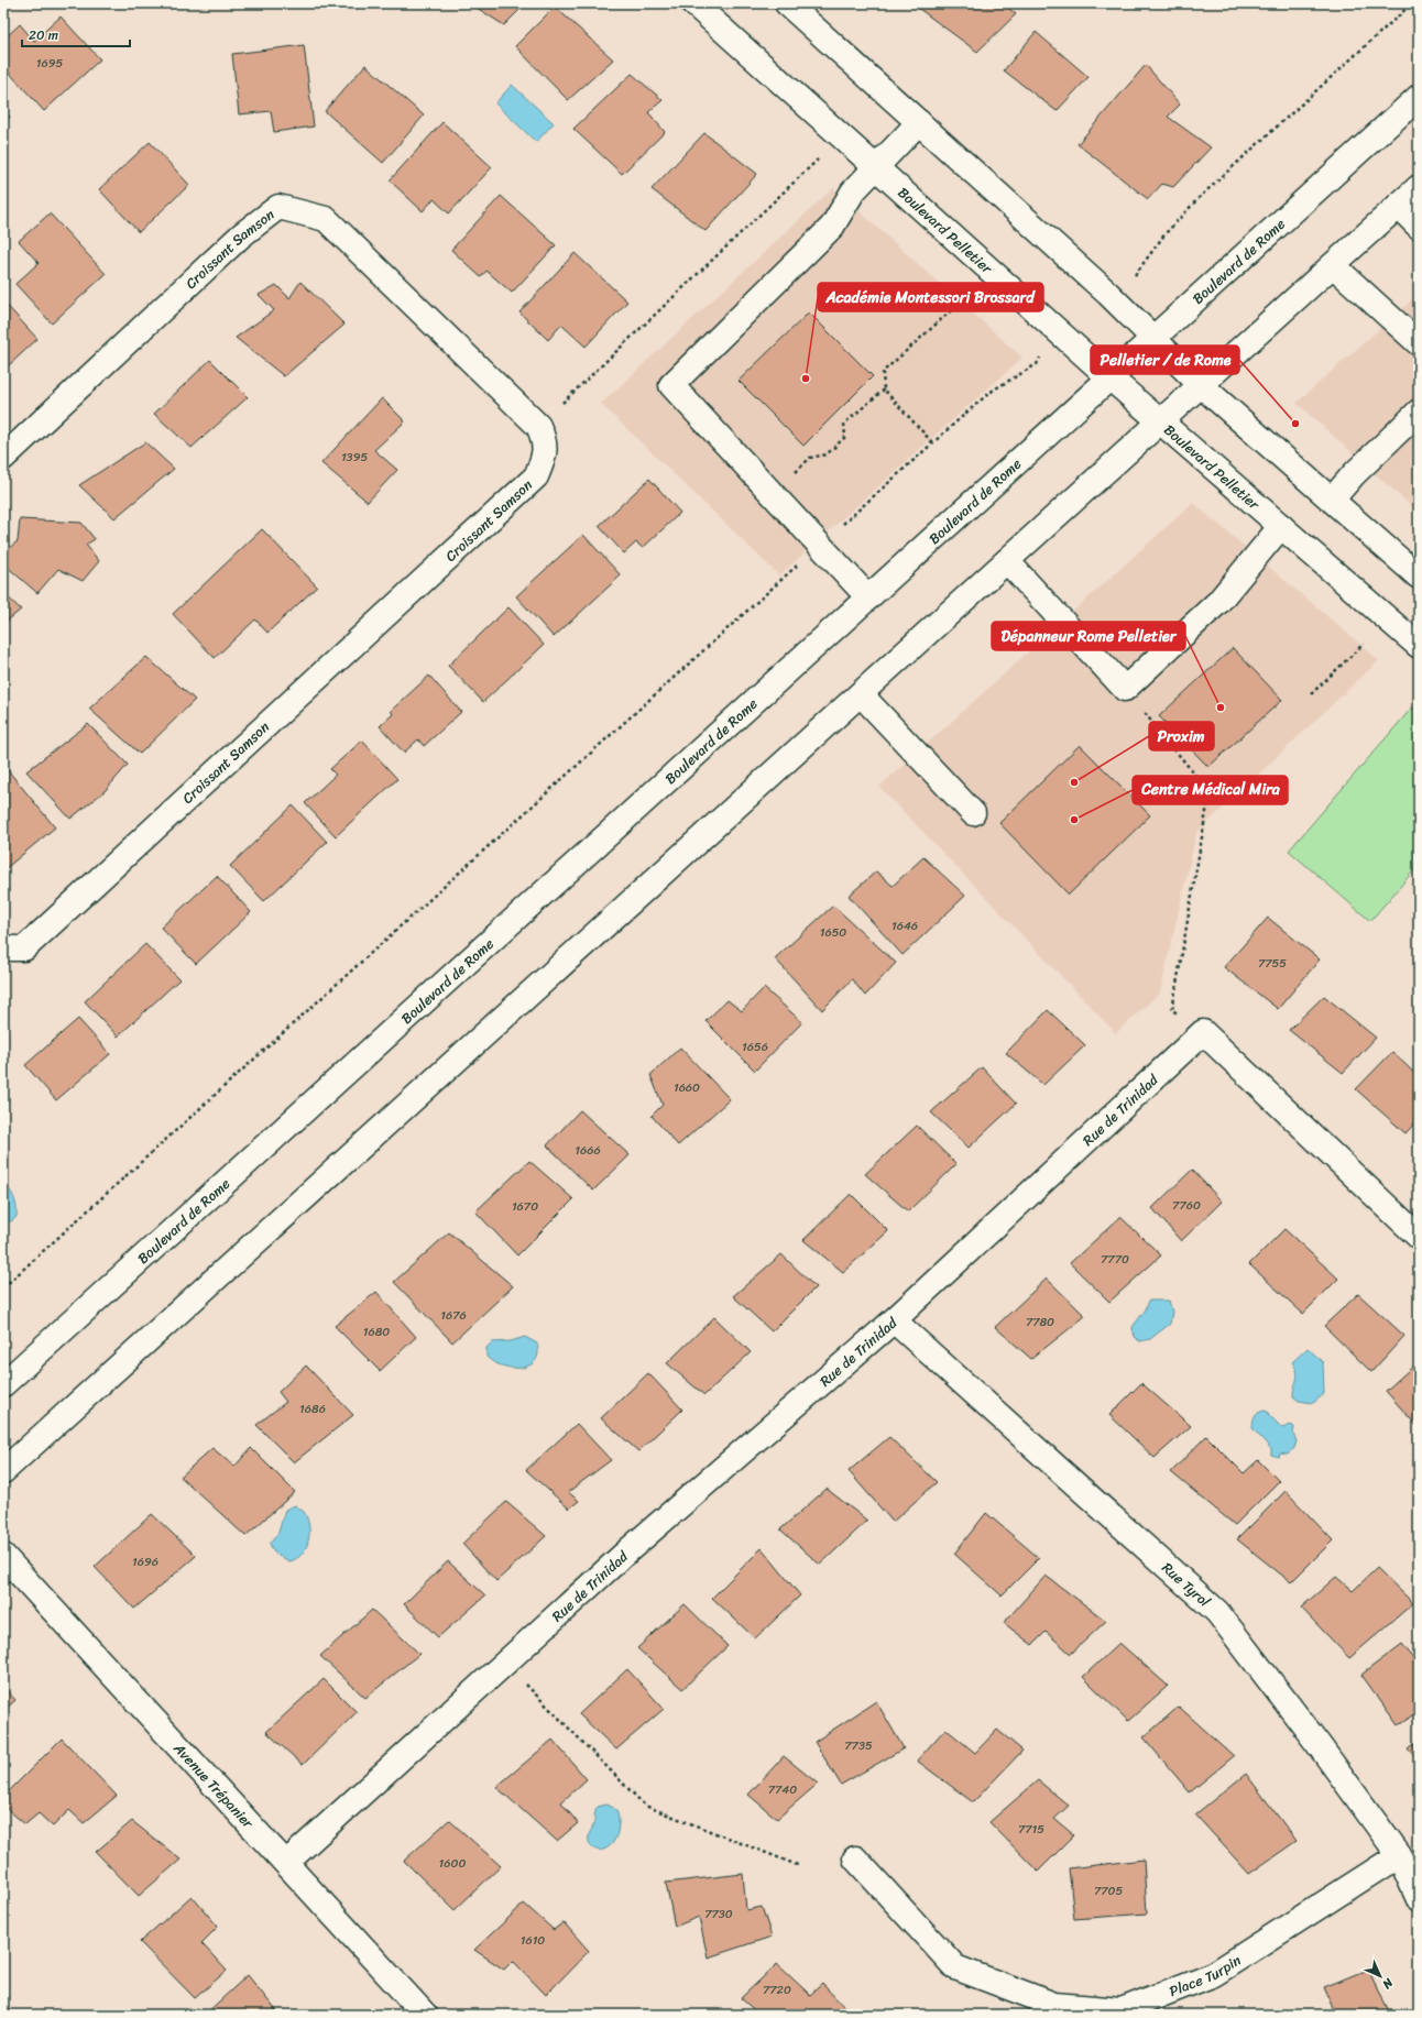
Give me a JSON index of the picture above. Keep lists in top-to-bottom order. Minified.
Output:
{"streets":{"street":["Boulevard Pelletier","Croissant Samson","Boulevard de Rome","Rue de Trinidad","Rue Tyrol","Avenue Trépanier","Place Turpin"]},"crossings":[["Boulevard Pelletier","Boulevard de Rome"],["Rue de Trinidad","Rue Tyrol"],["Rue de Trinidad","Avenue Trépanier"],["Rue Tyrol","Place Turpin"]],"places":["Académie Montessori Brossard","Pelletier / de Rome","Dépanneur Rome Pelletier","Proxim","Centre Médical Mira"],"house_numbers":["1695","1395","1646","1650","7755","1656","1660","1666","7760","1670","7770","1676","7780","1680","1686","1696","7735","7740","7715","1600","7705","7730","1610","7720"],"scale_bar":"20 m","north":"bottom right"}
